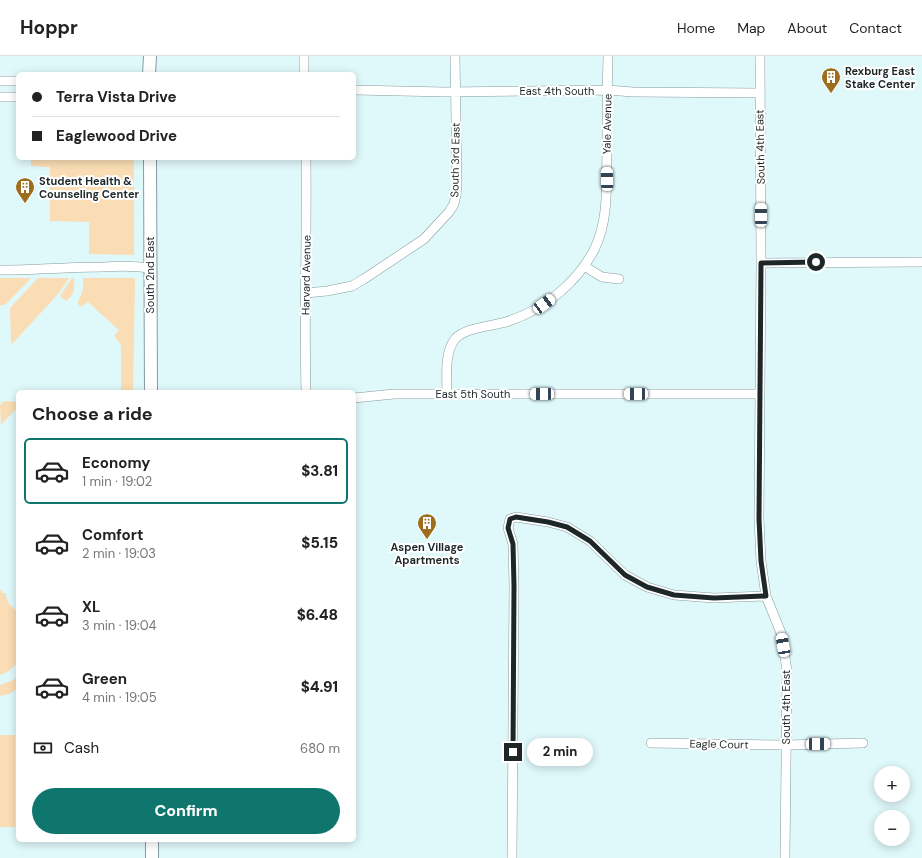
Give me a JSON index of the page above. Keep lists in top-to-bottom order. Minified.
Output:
{"streets":{"main road":["South 2nd East"],"street":["East 4th South","Yale Avenue","South 4th East","South 3rd East","Harvard Avenue","East 5th South","Eagle Court"]},"crossings":[["East 4th South","Yale Avenue"],["East 4th South","South 4th East"],["East 4th South","South 3rd East"],["Yale Avenue","East 5th South"],["South 4th East","East 5th South"],["South 4th East","Eagle Court"],["South 3rd East","Harvard Avenue"]],"places":{"building":["Rexburg East Stake Center","Student Health & Counseling Center","Aspen Village Apartments"]},"page":{"header":"Hoppr","nav":["Home","Map","About","Contact"],"banner":["Terra Vista Drive","Eaglewood Drive"],"heading":"Choose a ride","list":[{"name":"Economy","note":"1 min · 19:02","value":"$3.81"},{"name":"Comfort","note":"2 min · 19:03","value":"$5.15"},{"name":"XL","note":"3 min · 19:04","value":"$6.48"},{"name":"Green","note":"4 min · 19:05","value":"$4.91"}],"pay":["Cash","680 m"],"bubble":"2 min","map_buttons":["+","−"],"buttons":"Confirm"}}
